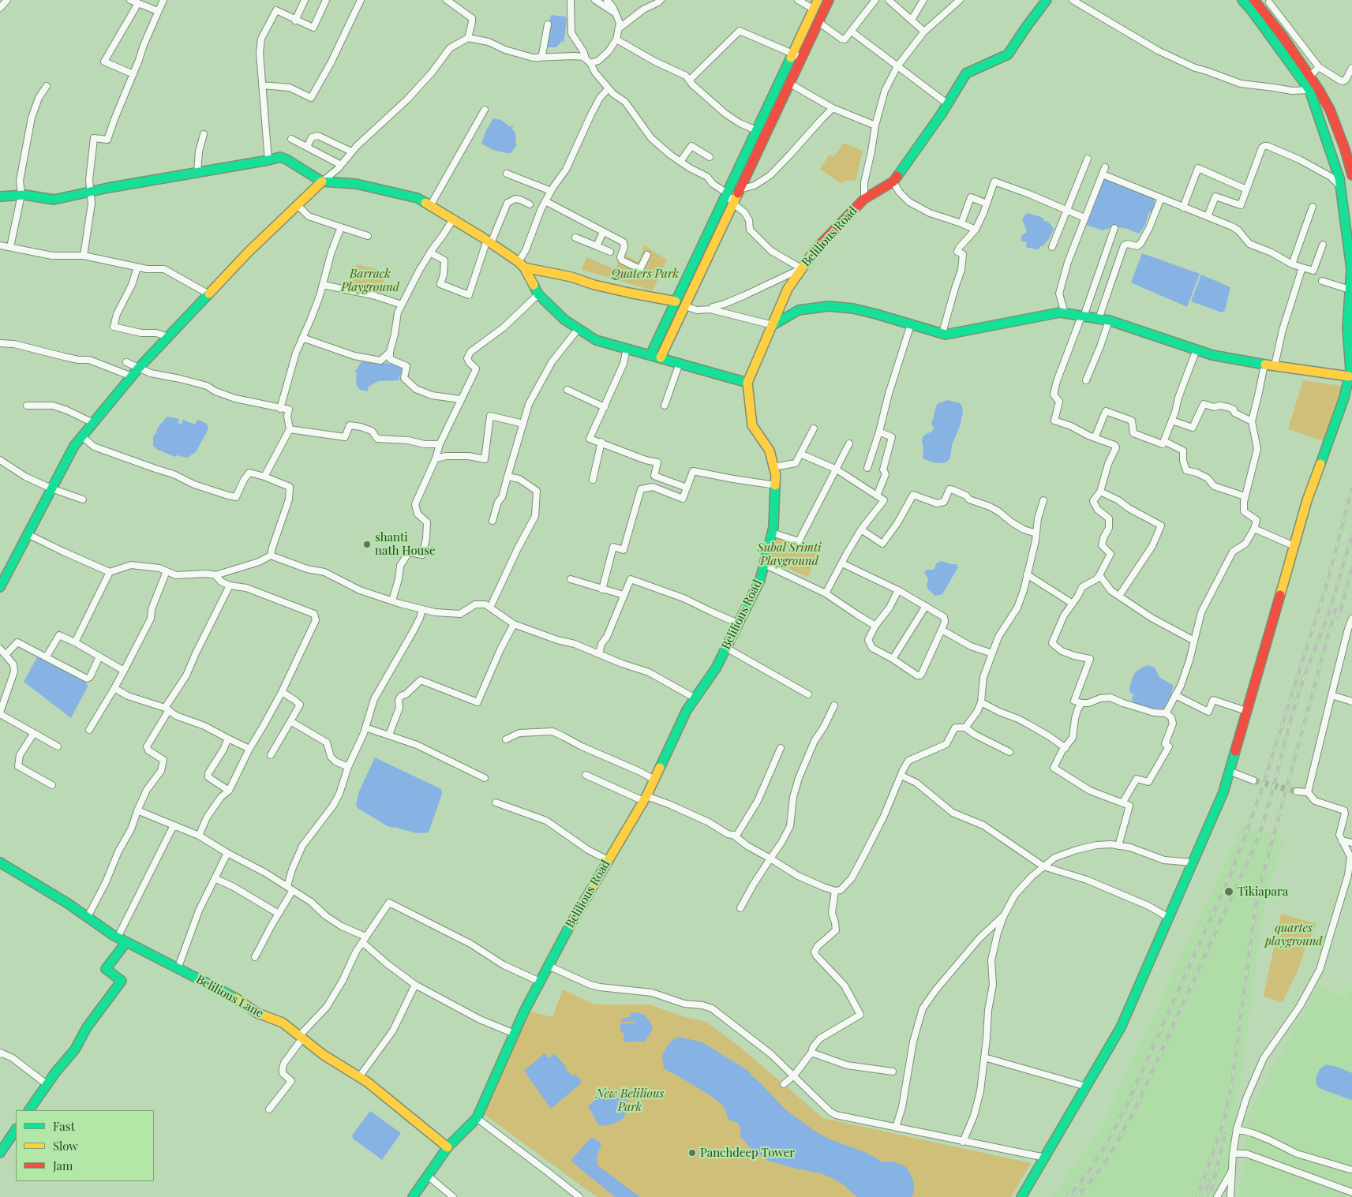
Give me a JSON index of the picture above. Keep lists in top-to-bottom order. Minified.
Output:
{"streets":{"main road":["Belilious Road","Belilious Lane"]},"crossings":[["Belilious Road","Belilious Lane"]],"parks":["Barrack Playground","Quaters Park","Subal Srimti Playground","quartes playground","New Belilious Park"],"places":["shanti nath House","Tikiapara","Panchdeep Tower"],"legend":["Fast","Slow","Jam"]}
